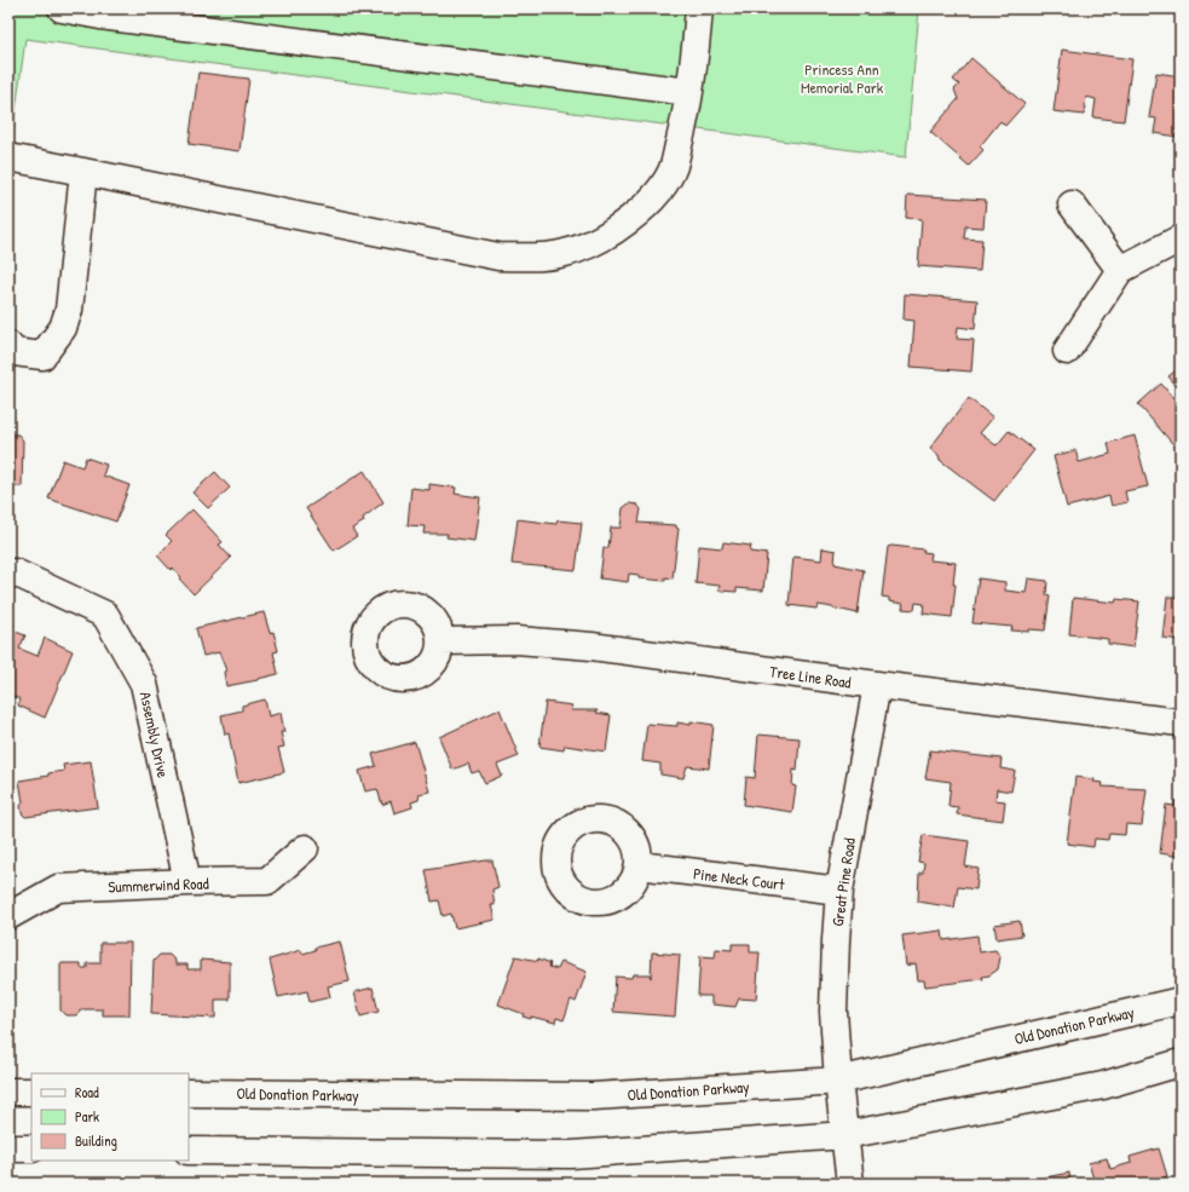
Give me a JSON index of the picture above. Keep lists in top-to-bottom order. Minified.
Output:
{"streets":{"street":["Tree Line Road","Assembly Drive","Pine Neck Court","Great Pine Road","Summerwind Road","Old Donation Parkway"]},"crossings":[["Tree Line Road","Great Pine Road"],["Assembly Drive","Summerwind Road"],["Pine Neck Court","Great Pine Road"],["Great Pine Road","Old Donation Parkway"]],"parks":["Princess Ann Memorial Park"],"legend":["Road","Park","Building"]}
